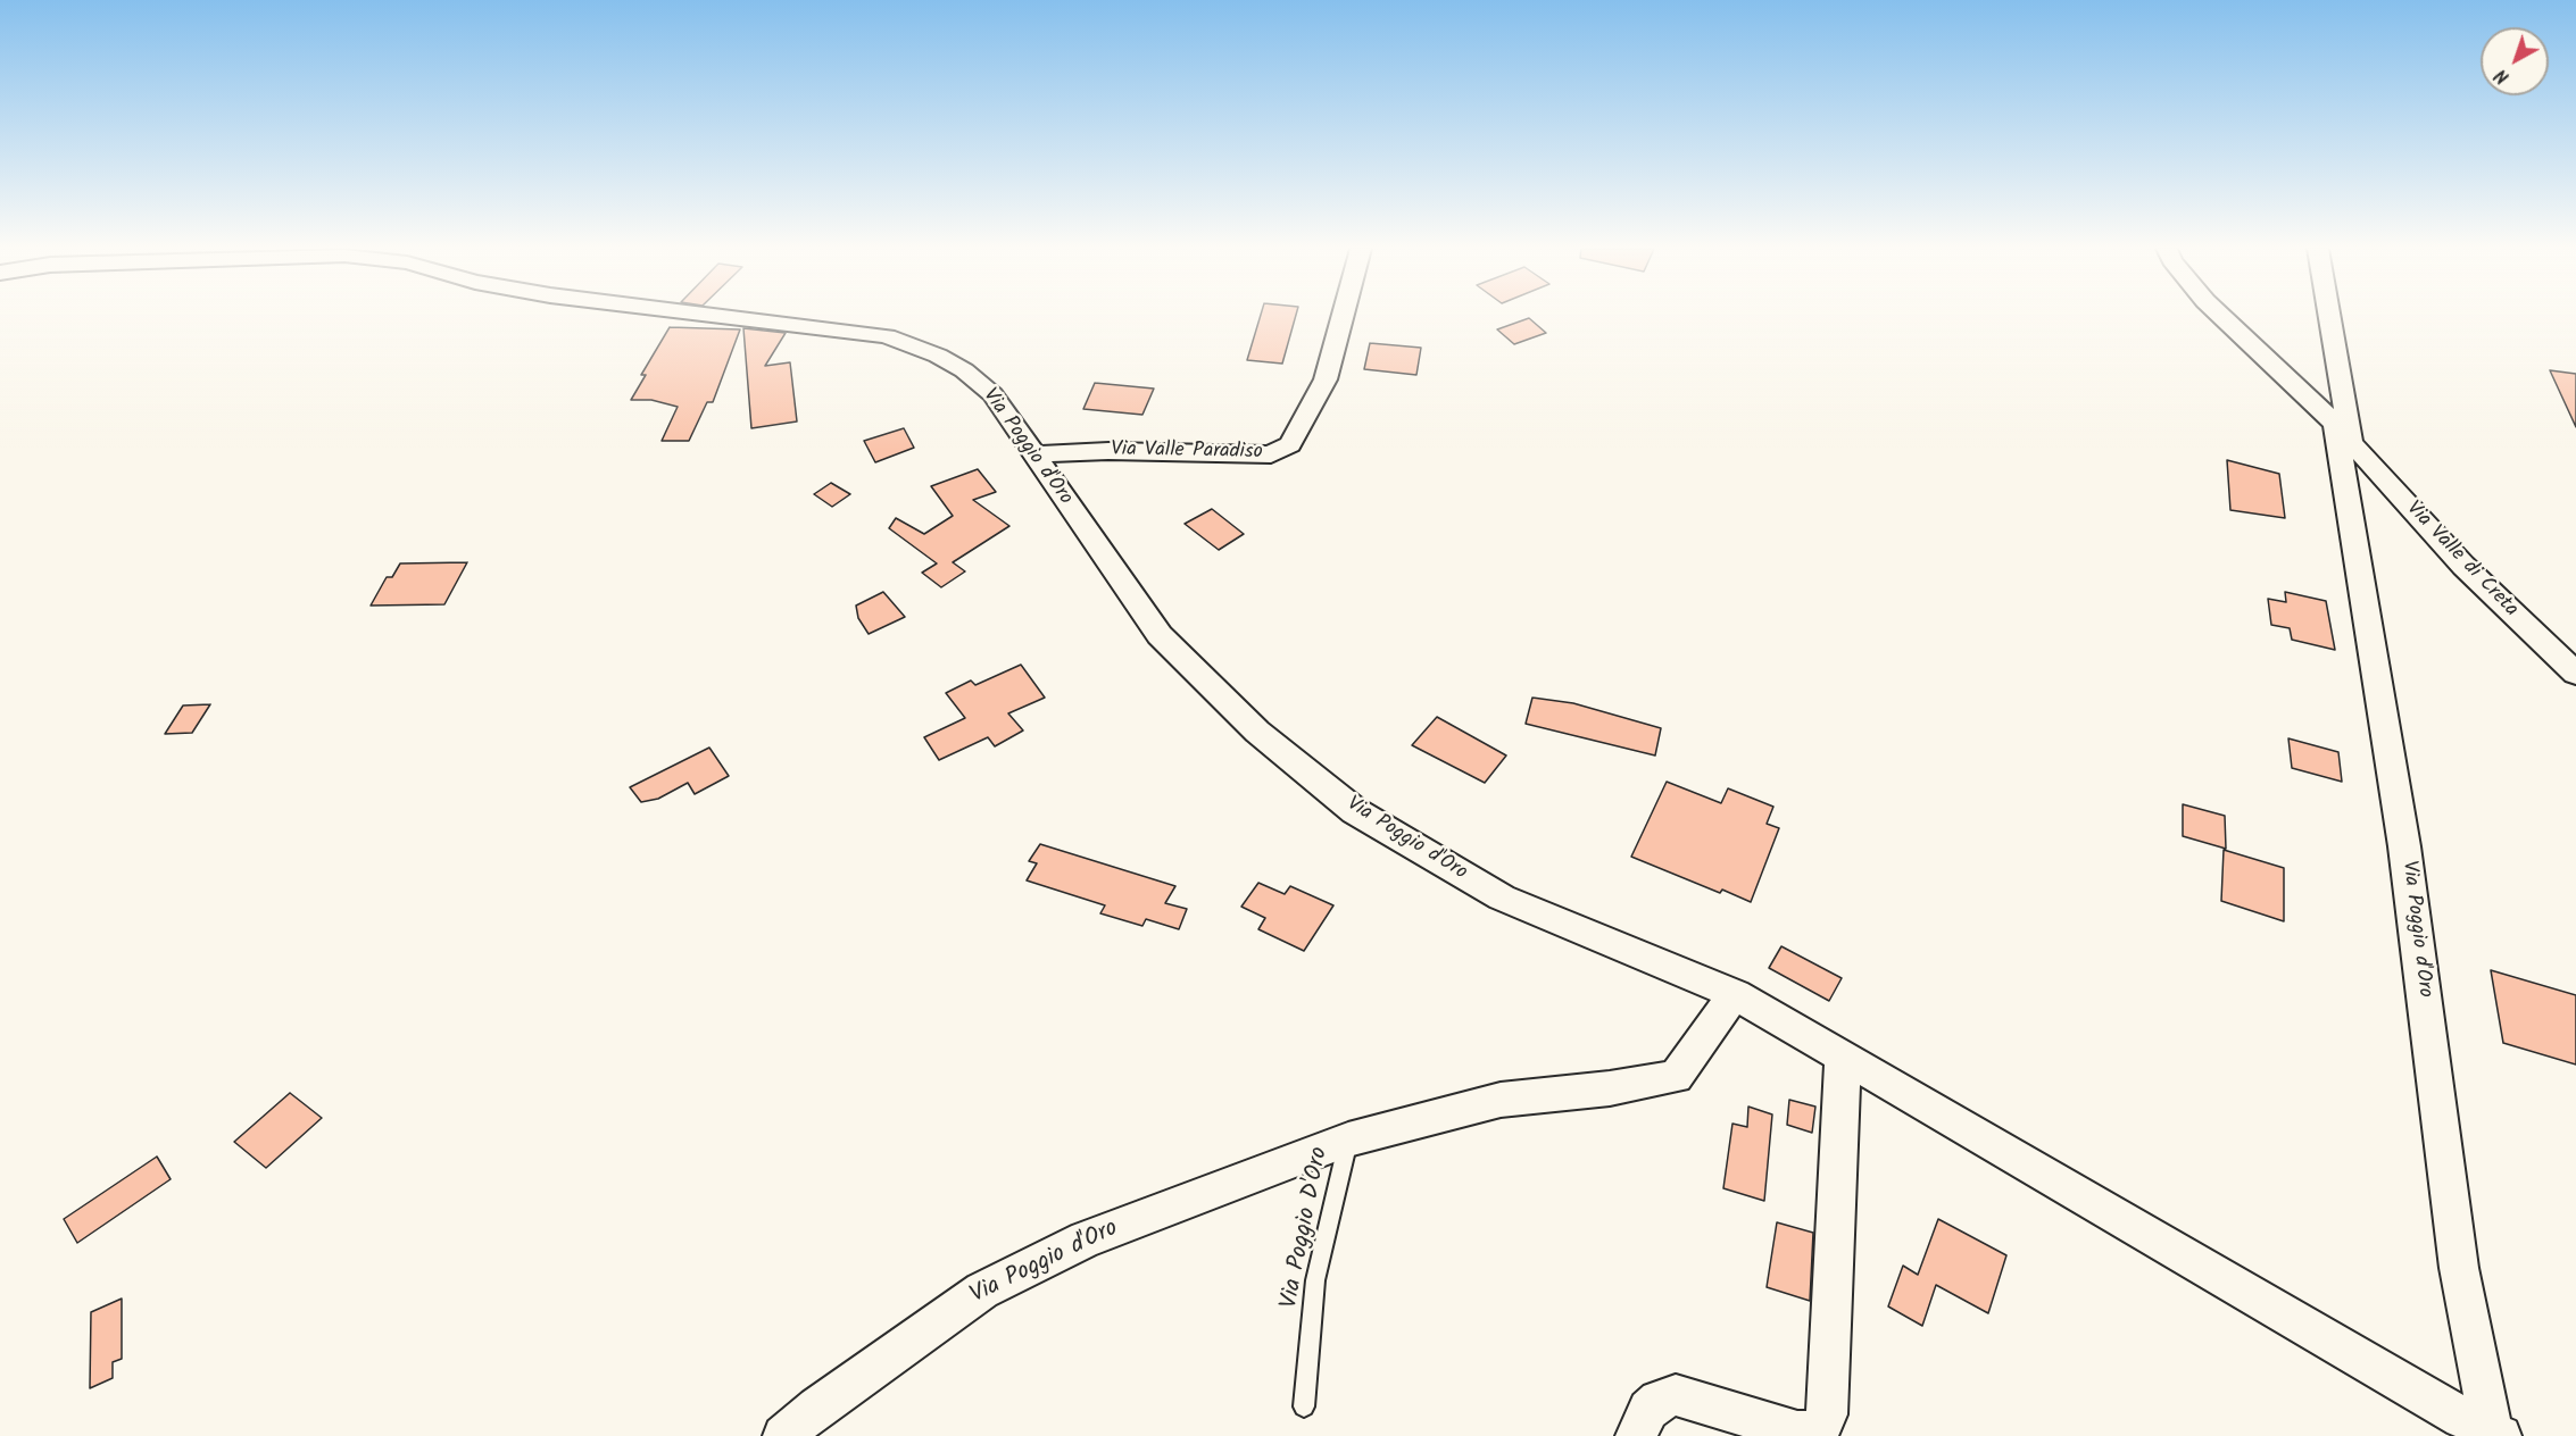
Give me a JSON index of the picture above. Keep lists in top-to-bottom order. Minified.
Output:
{"streets":{"street":["Via Poggio d'Oro","Via Valle Paradiso","Via Valle di Creta"],"lane":["Via Poggio D'Oro"]},"crossings":[["Via Poggio d'Oro","Via Valle Paradiso"],["Via Poggio d'Oro","Via Valle di Creta"],["Via Poggio d'Oro","Via Poggio D'Oro"]],"north":"bottom left"}
